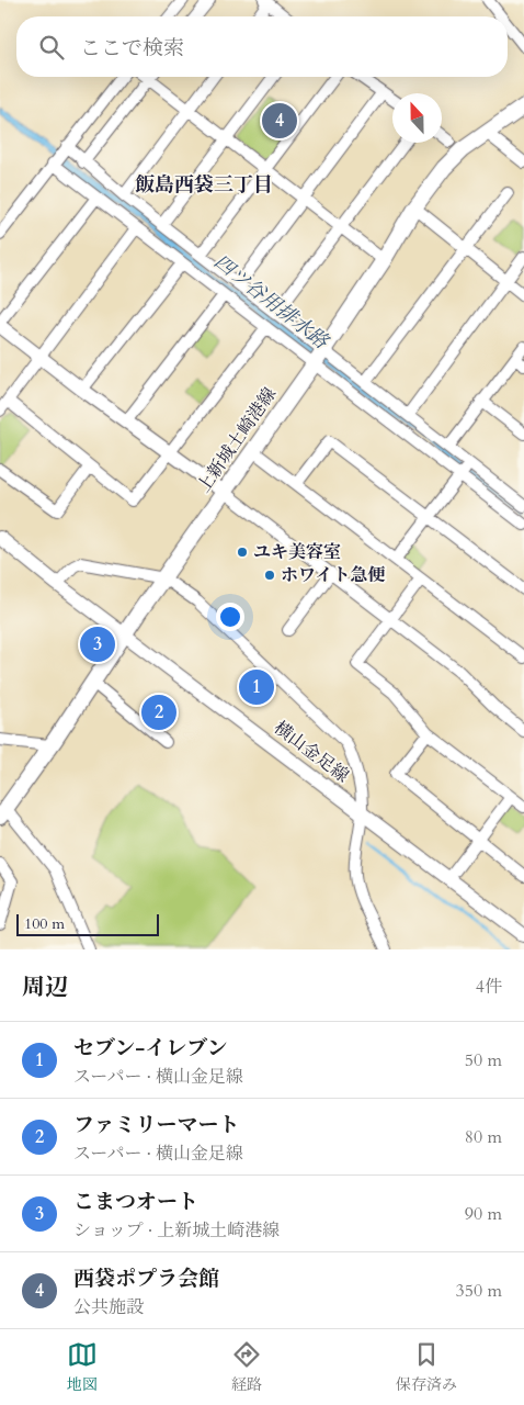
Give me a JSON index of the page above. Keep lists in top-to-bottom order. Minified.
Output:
{"streets":{"main road":["上新城土崎港線"],"street":["横山金足線"]},"crossings":[["上新城土崎港線","横山金足線"]],"districts":["飯島西袋三丁目"],"water":["四ツ谷用排水路"],"places":["ユキ美容室","ホワイト急便"],"scale_bar":"100 m","north":"top","page":{"search":"ここで検索","pins":["4","3","1","2"],"scale":"100 m","heading":["周辺","4件"],"list":[{"mark":"1","name":"セブン-イレブン","note":"スーパー · 横山金足線","value":"50 m"},{"mark":"2","name":"ファミリーマート","note":"スーパー · 横山金足線","value":"80 m"},{"mark":"3","name":"こまつオート","note":"ショップ · 上新城土崎港線","value":"90 m"},{"mark":"4","name":"西袋ポプラ会館","note":"公共施設","value":"350 m"}],"nav":["地図","経路","保存済み"]}}
